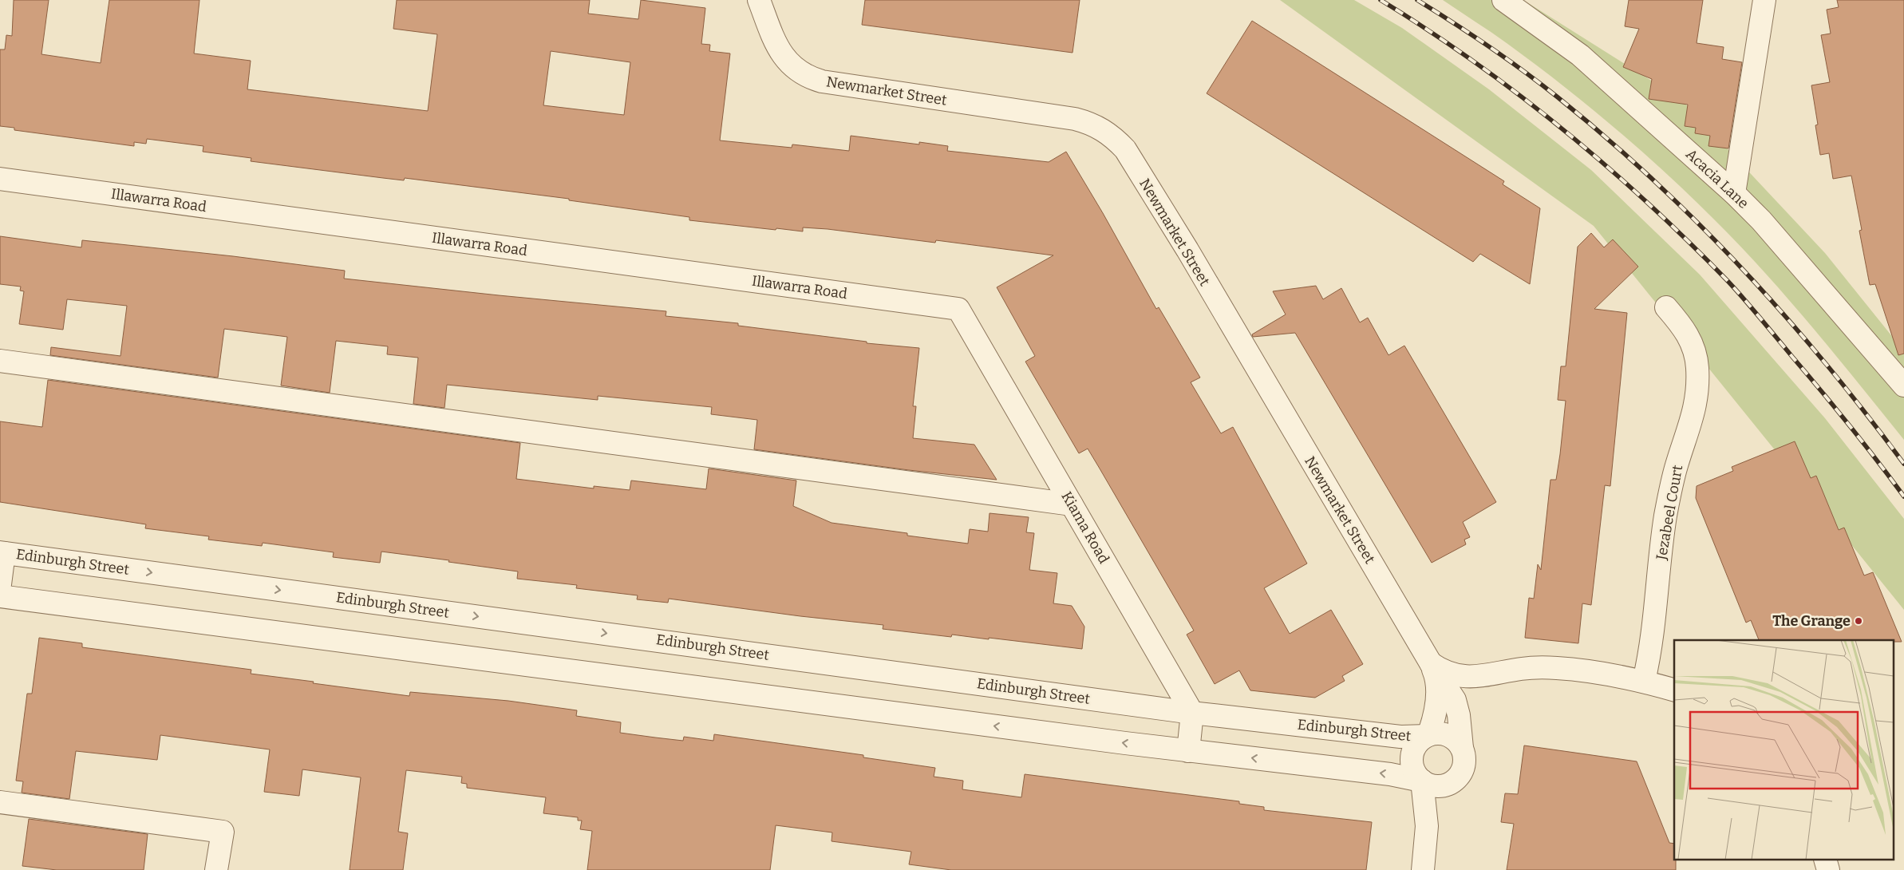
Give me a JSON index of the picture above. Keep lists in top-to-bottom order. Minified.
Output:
{"streets":{"street":["Newmarket Street","Acacia Lane","Illawarra Road","Jezabeel Court","Kiama Road","Edinburgh Street"]},"crossings":[["Newmarket Street","Edinburgh Street"],["Illawarra Road","Kiama Road"],["Kiama Road","Edinburgh Street"]],"places":["The Grange"]}
